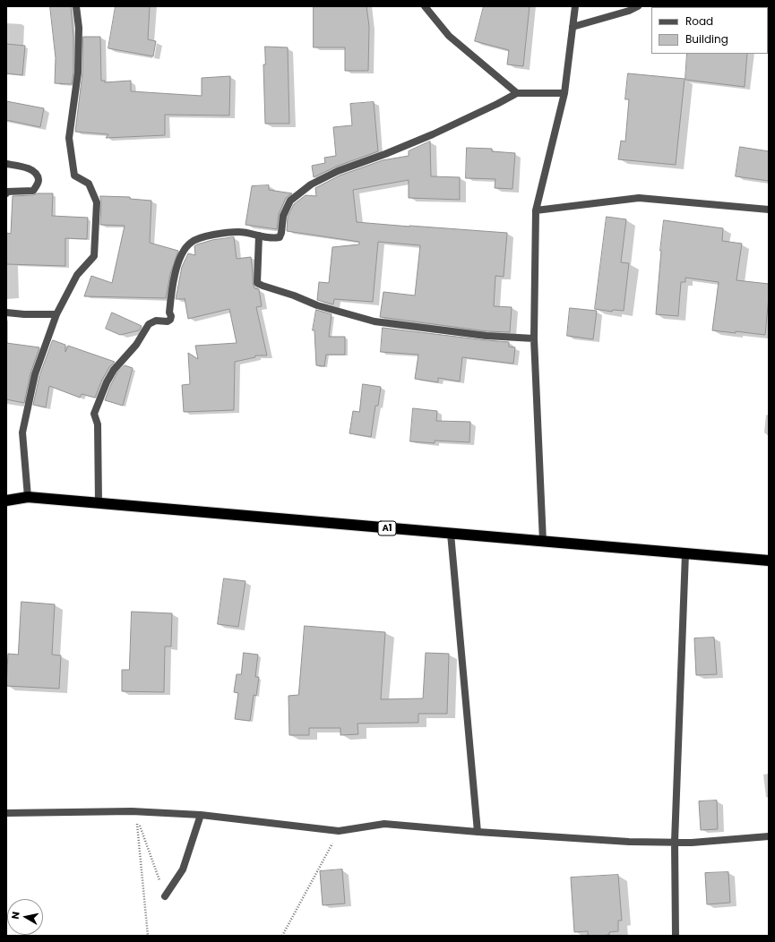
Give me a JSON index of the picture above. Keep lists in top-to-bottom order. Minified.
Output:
{"streets":{"highway":["A1"]},"legend":["Road","Building"],"north":"left"}
